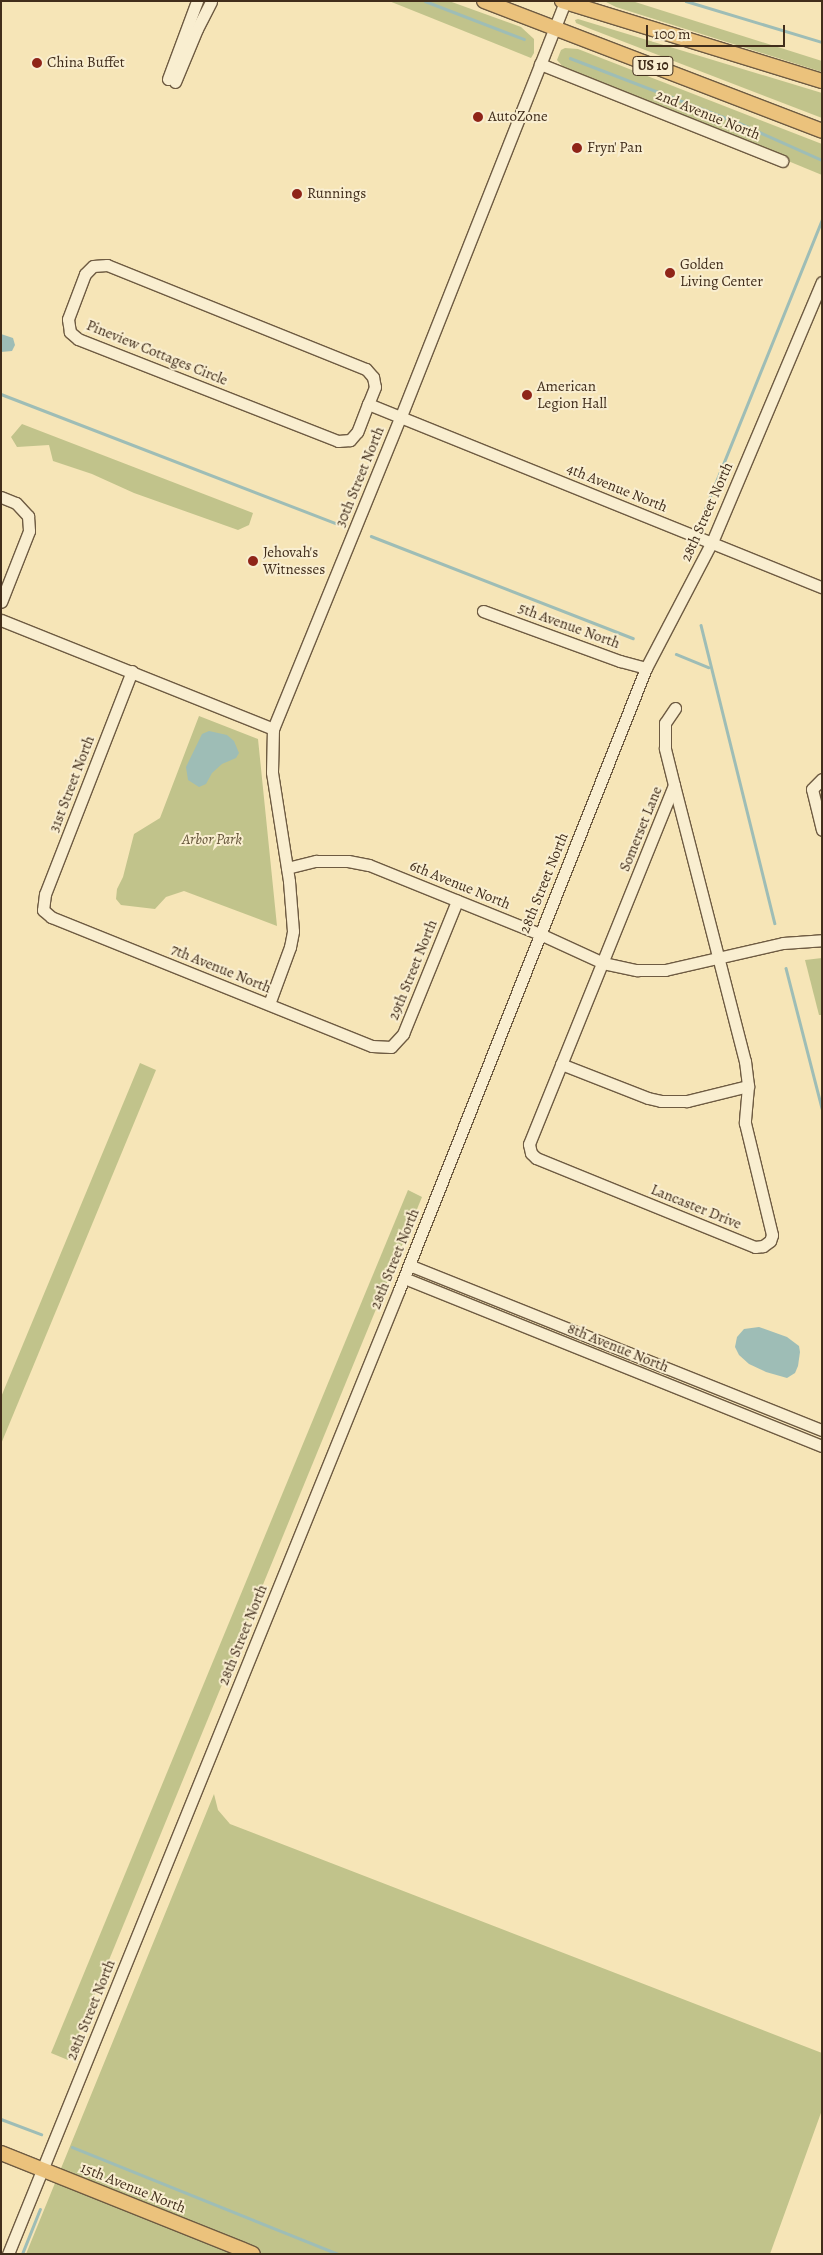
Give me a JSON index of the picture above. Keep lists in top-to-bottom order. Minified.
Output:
{"streets":{"main road":["US 10","15th Avenue North"],"street":["2nd Avenue North","Pineview Cottages Circle","30th Street North","4th Avenue North","28th Street North","5th Avenue North","31st Street North","Somerset Lane","6th Avenue North","7th Avenue North","29th Street North","Lancaster Drive","8th Avenue North"]},"crossings":[["US 10","30th Street North"],["2nd Avenue North","30th Street North"],["30th Street North","4th Avenue North"],["30th Street North","6th Avenue North"],["30th Street North","7th Avenue North"],["4th Avenue North","28th Street North"],["28th Street North","5th Avenue North"],["28th Street North","6th Avenue North"],["28th Street North","8th Avenue North"],["28th Street North","15th Avenue North"],["31st Street North","7th Avenue North"],["Somerset Lane","6th Avenue North"],["Somerset Lane","Lancaster Drive"],["6th Avenue North","29th Street North"],["6th Avenue North","Lancaster Drive"],["7th Avenue North","29th Street North"]],"parks":["Arbor Park"],"places":["China Buffet","AutoZone","Fryn' Pan","Runnings","Golden Living Center","American Legion Hall","Jehovah's Witnesses"],"scale_bar":"100 m"}
